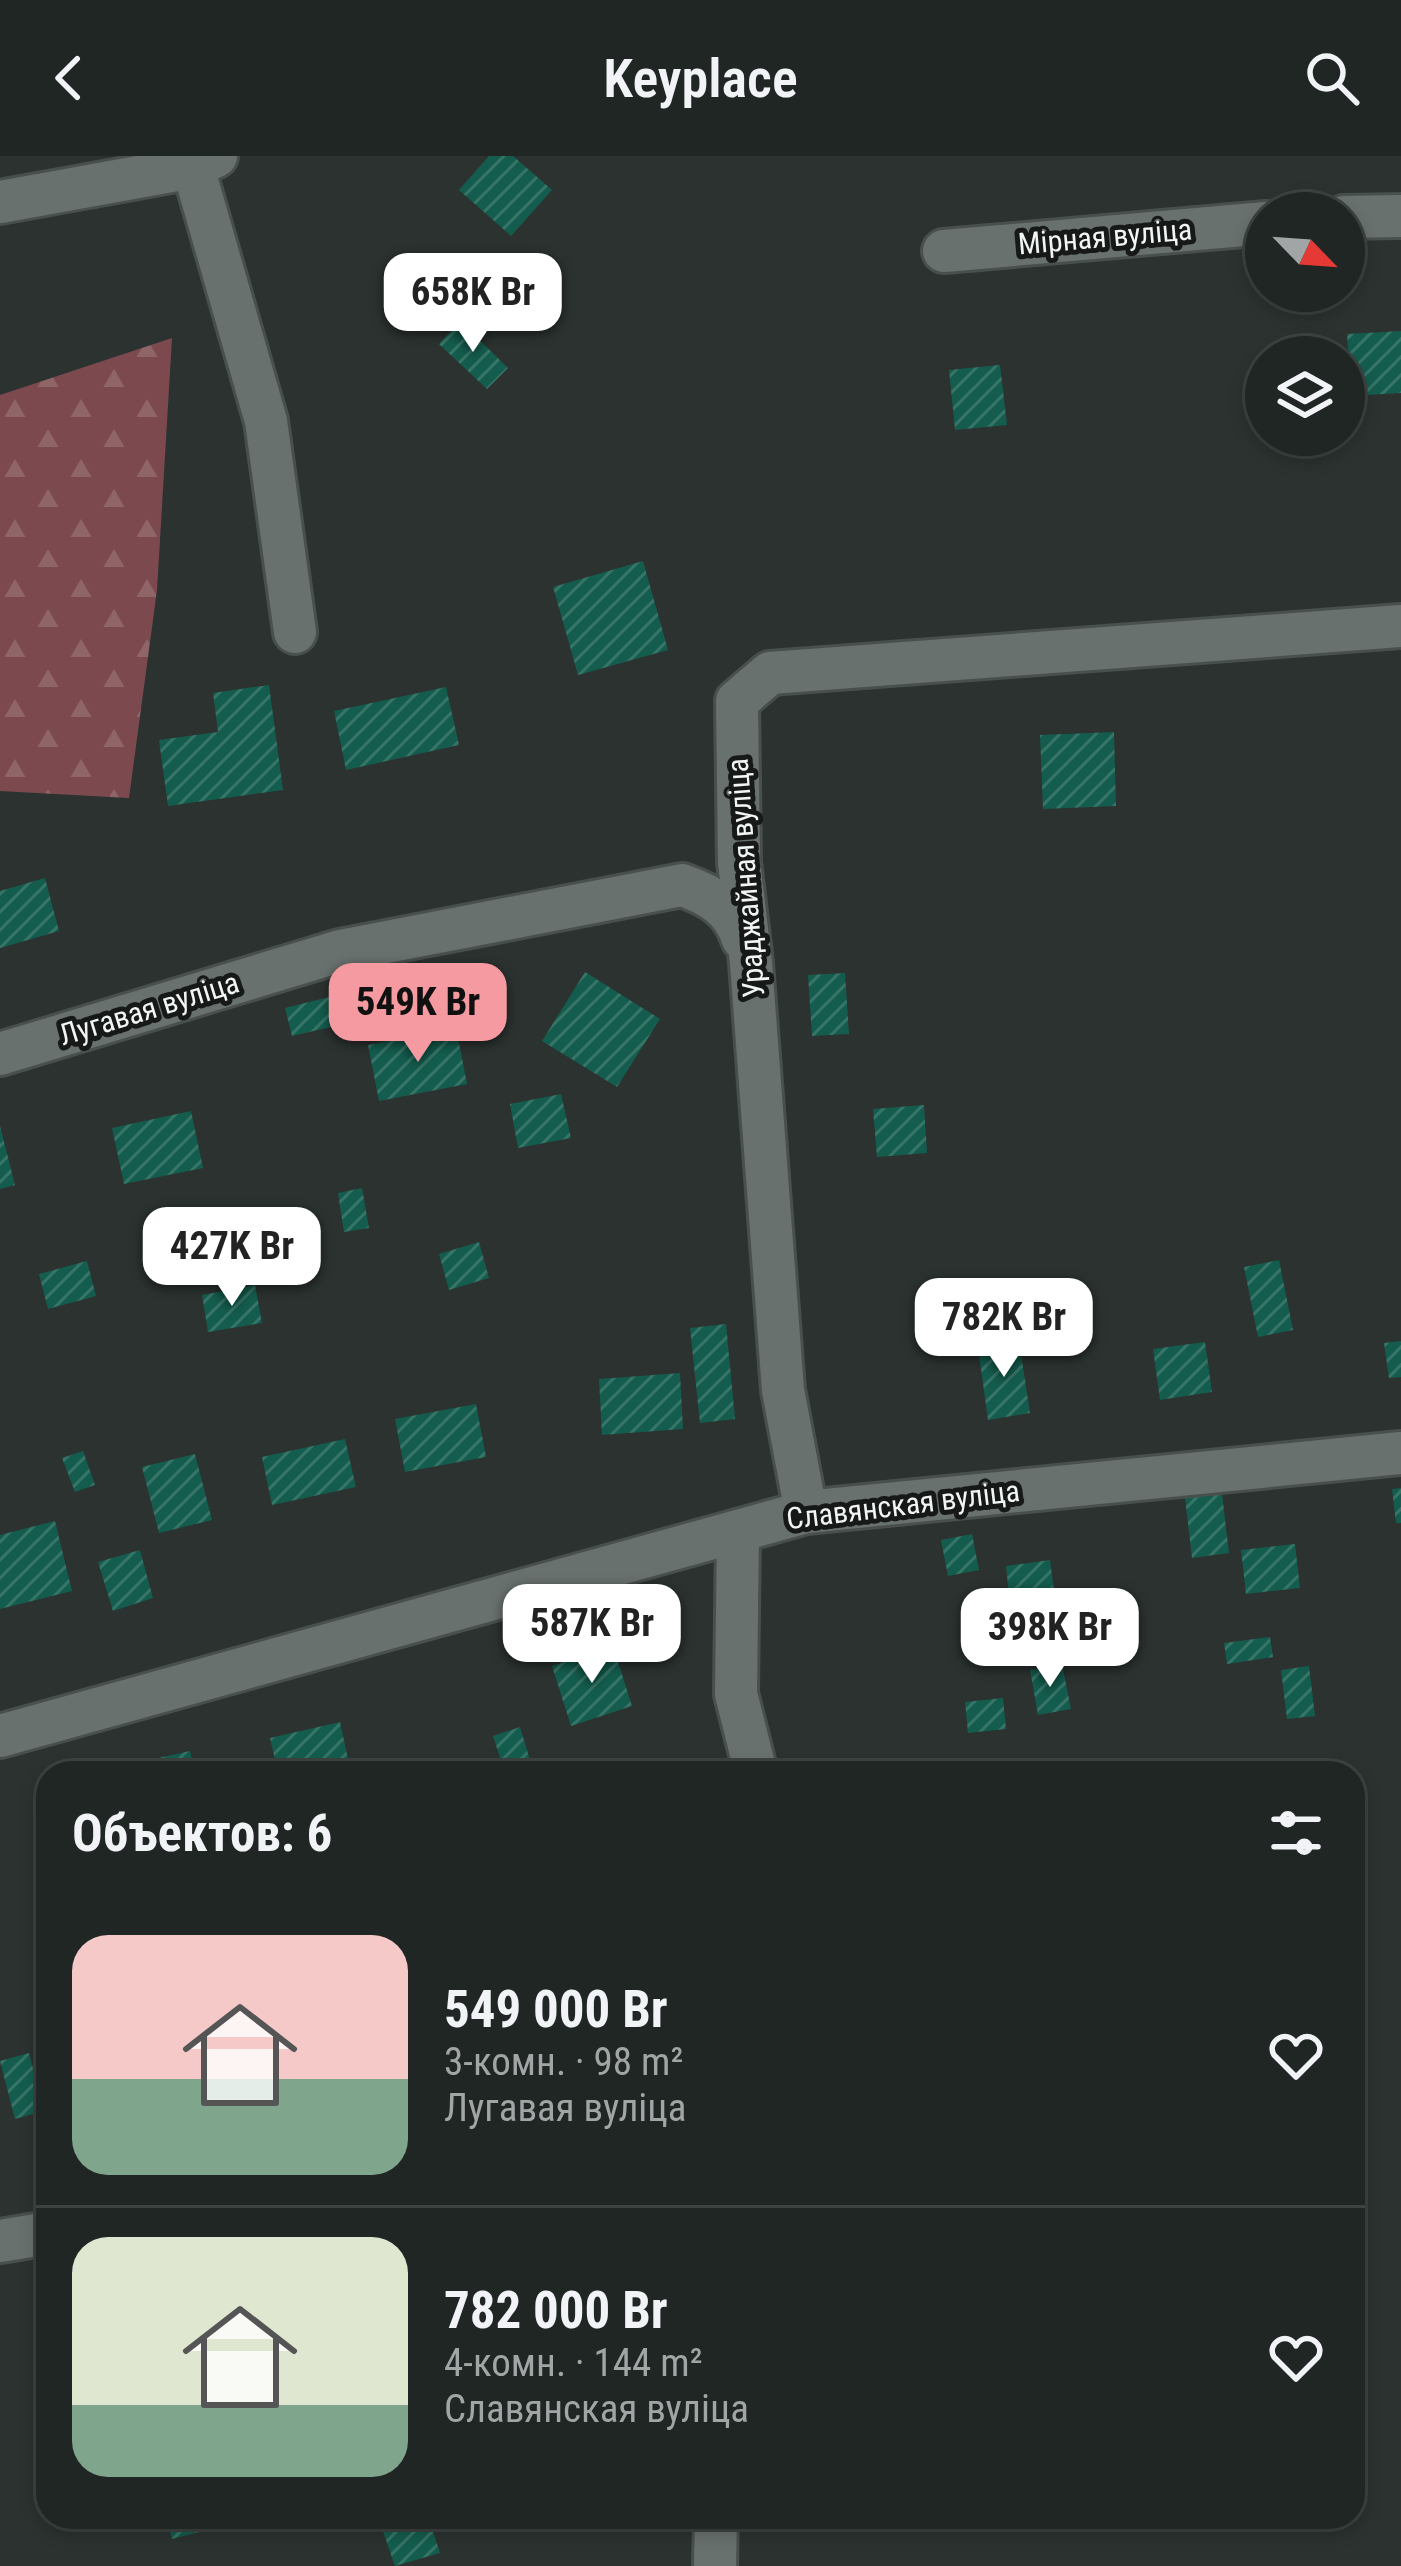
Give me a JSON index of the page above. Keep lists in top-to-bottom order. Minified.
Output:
{"streets":{"street":["Мірная вуліца","Ураджайная вуліца","Лугавая вуліца","Славянская вуліца"]},"crossings":[["Ураджайная вуліца","Лугавая вуліца"],["Ураджайная вуліца","Славянская вуліца"]],"north":"bottom right","page":{"header":"Keyplace","price":["658K Br","549K Br","427K Br","782K Br","587K Br","398K Br"],"heading":"Объектов: 6","list":[{"name":"549 000 Br","note":"3-комн. · 98 m² · Лугавая вуліца"},{"name":"782 000 Br","note":"4-комн. · 144 m² · Славянская вуліца"}]}}
